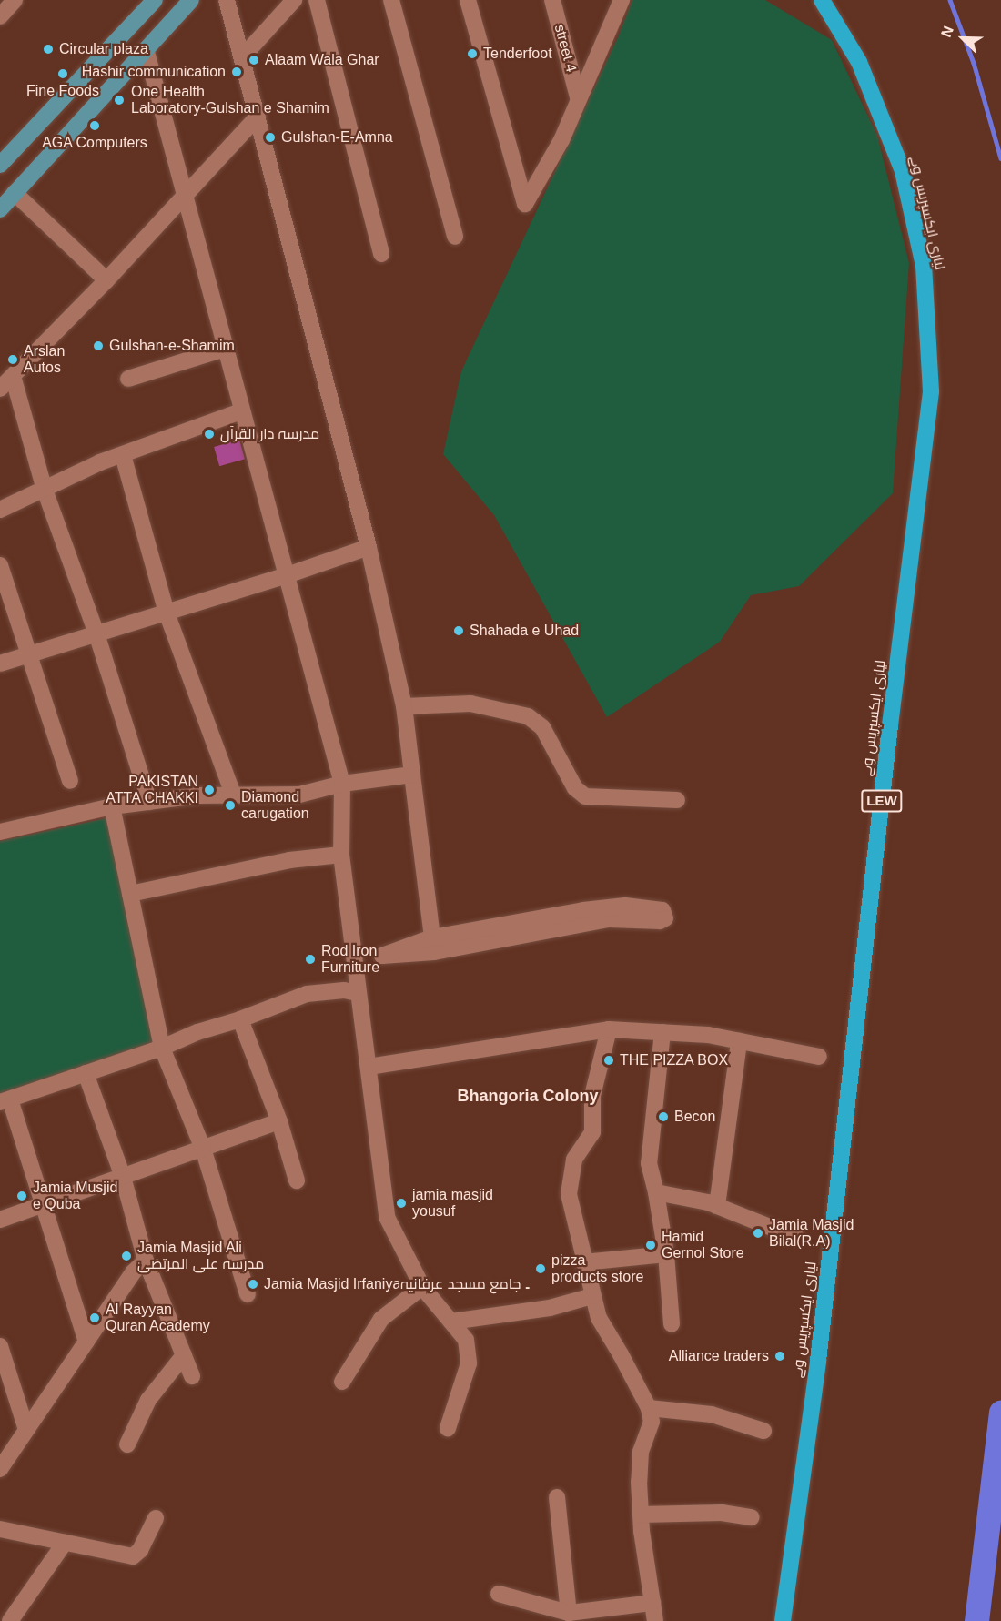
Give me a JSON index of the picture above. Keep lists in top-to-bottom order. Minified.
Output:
{"streets":{"highway":["لیاری ایکسپریس وے","LEW"],"street":["street 4"]},"districts":["Bhangoria Colony"],"places":["Circular plaza","Tenderfoot","Alaam Wala Ghar","Hashir communication","Fine Foods","One Health Laboratory-Gulshan e Shamim","AGA Computers","Gulshan-E-Amna","Gulshan-e-Shamim","Arslan Autos","مدرسہ دار القرآن","Shahada e Uhad","PAKISTAN ATTA CHAKKI","Diamond carugation","Rod Iron Furniture","THE PIZZA BOX","Becon","Jamia Musjid e Quba","jamia masjid yousuf","Jamia Masjid Bilal(R.A)","Hamid Gernol Store","Jamia Masjid Ali مدرسہ علی المرتضیٰ","pizza products store","Jamia Masjid Irfaniya۔ جامع مسجد عرفانیہ","Al Rayyan Quran Academy","Alliance traders"],"north":"top left"}
